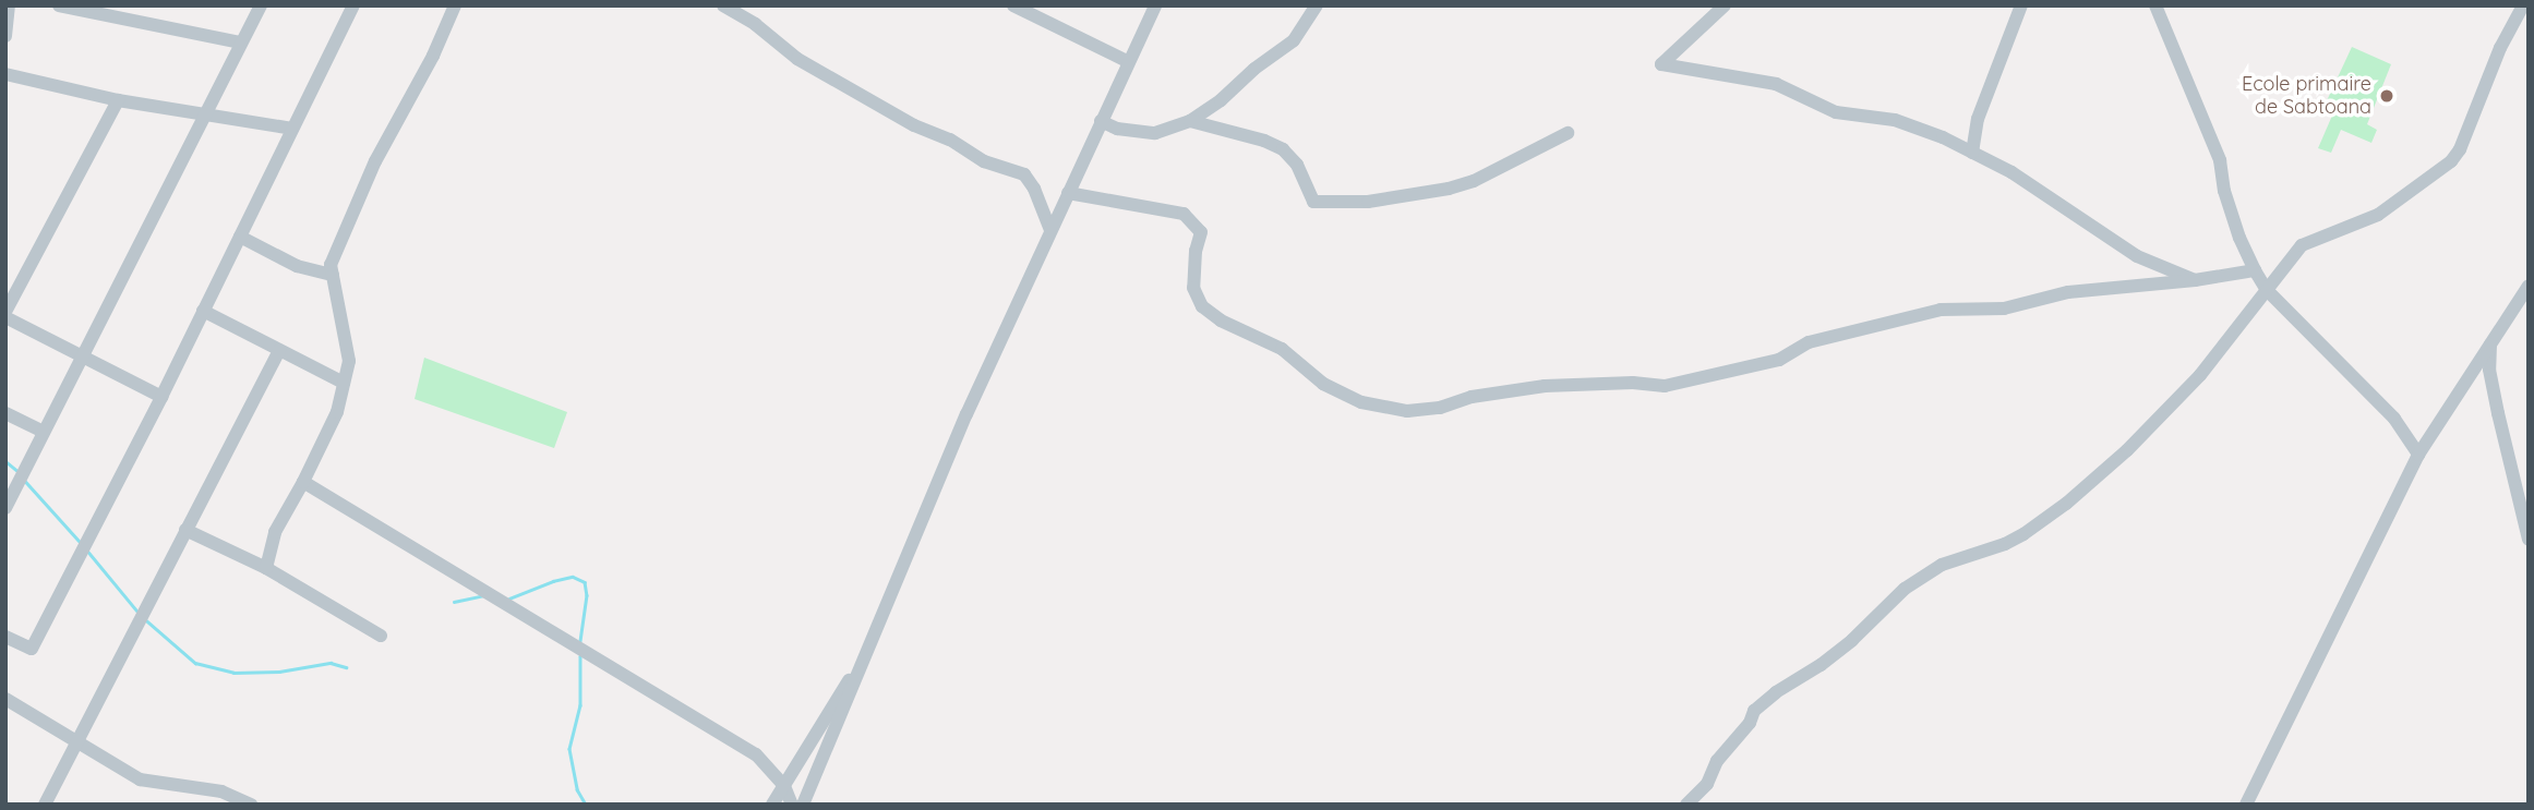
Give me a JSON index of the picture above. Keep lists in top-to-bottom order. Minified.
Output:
{"places":["Ecole primaire de Sabtoana"]}
